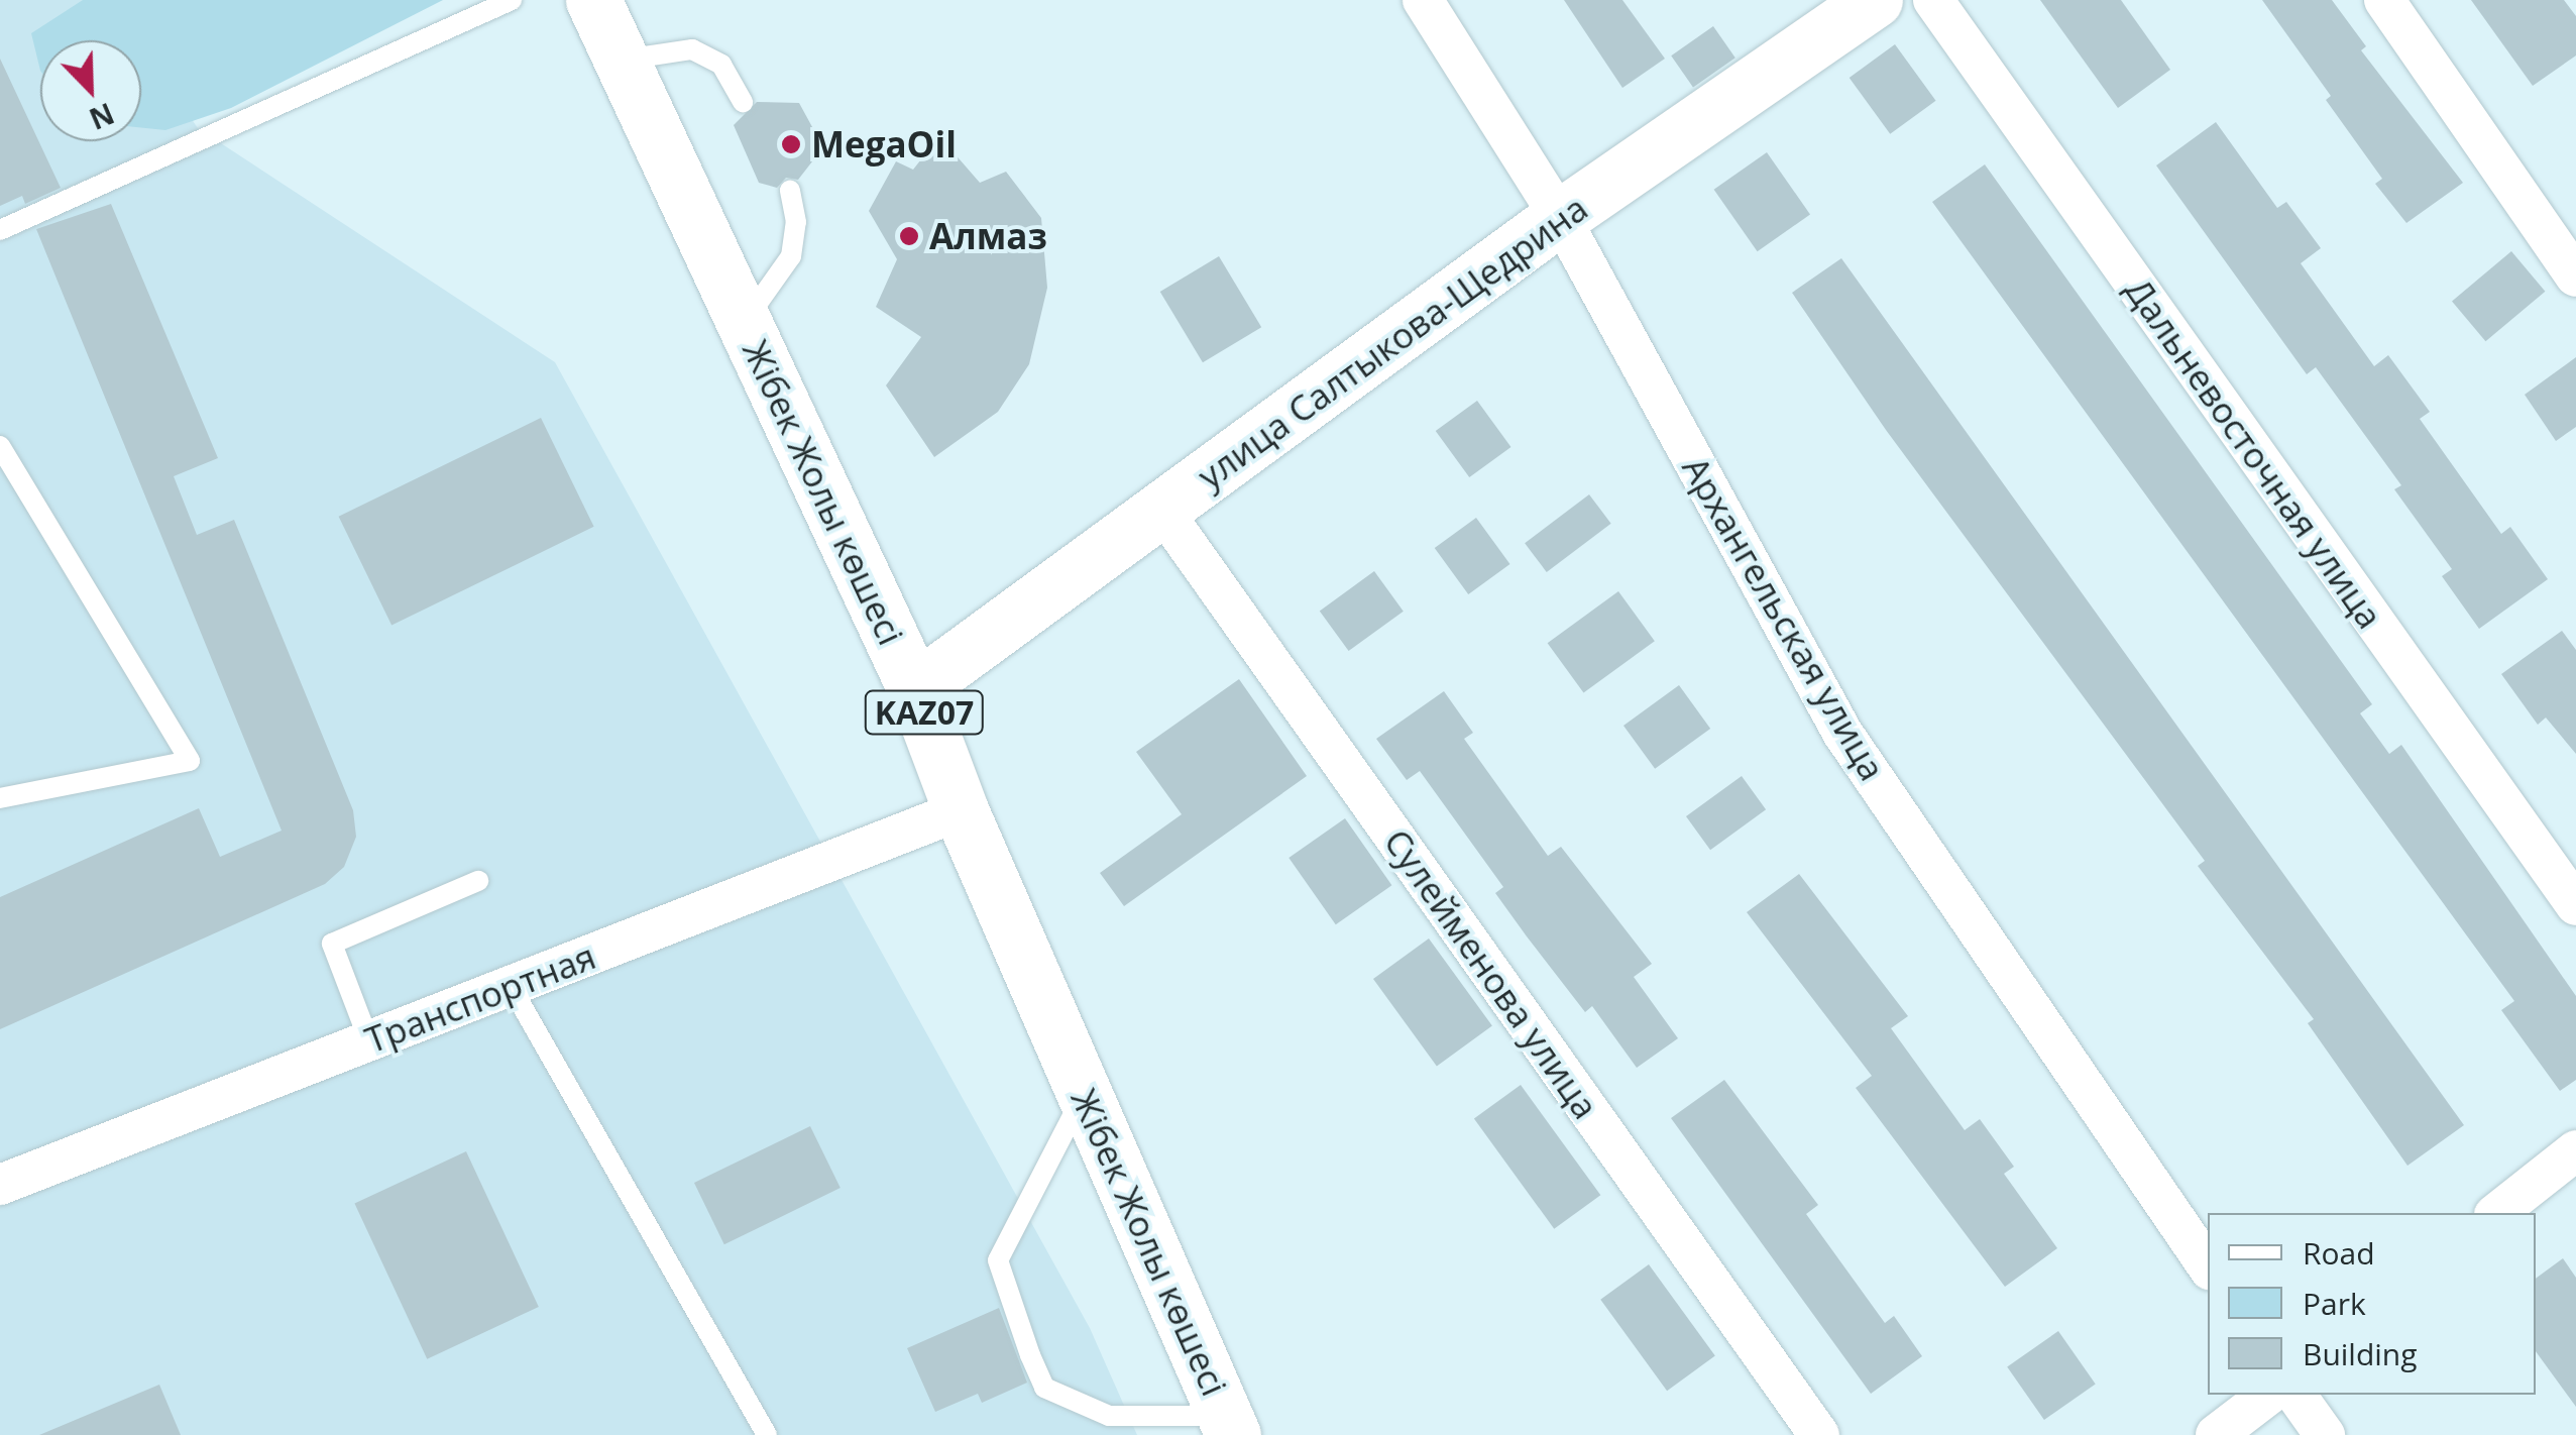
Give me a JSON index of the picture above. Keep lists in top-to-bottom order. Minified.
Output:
{"streets":{"main road":["улица Салтыкова-Щедрина","Жібек Жолы көшесі","KAZ07"],"street":["Дальневосточная улица","Архангельская улица","Сулейменова улица","Транспортная"]},"crossings":[["улица Салтыкова-Щедрина","Жібек Жолы көшесі"],["улица Салтыкова-Щедрина","Архангельская улица"],["улица Салтыкова-Щедрина","Сулейменова улица"],["Жібек Жолы көшесі","Транспортная"]],"places":["MegaOil","Алмаз"],"legend":["Road","Park","Building"],"north":"bottom right"}
